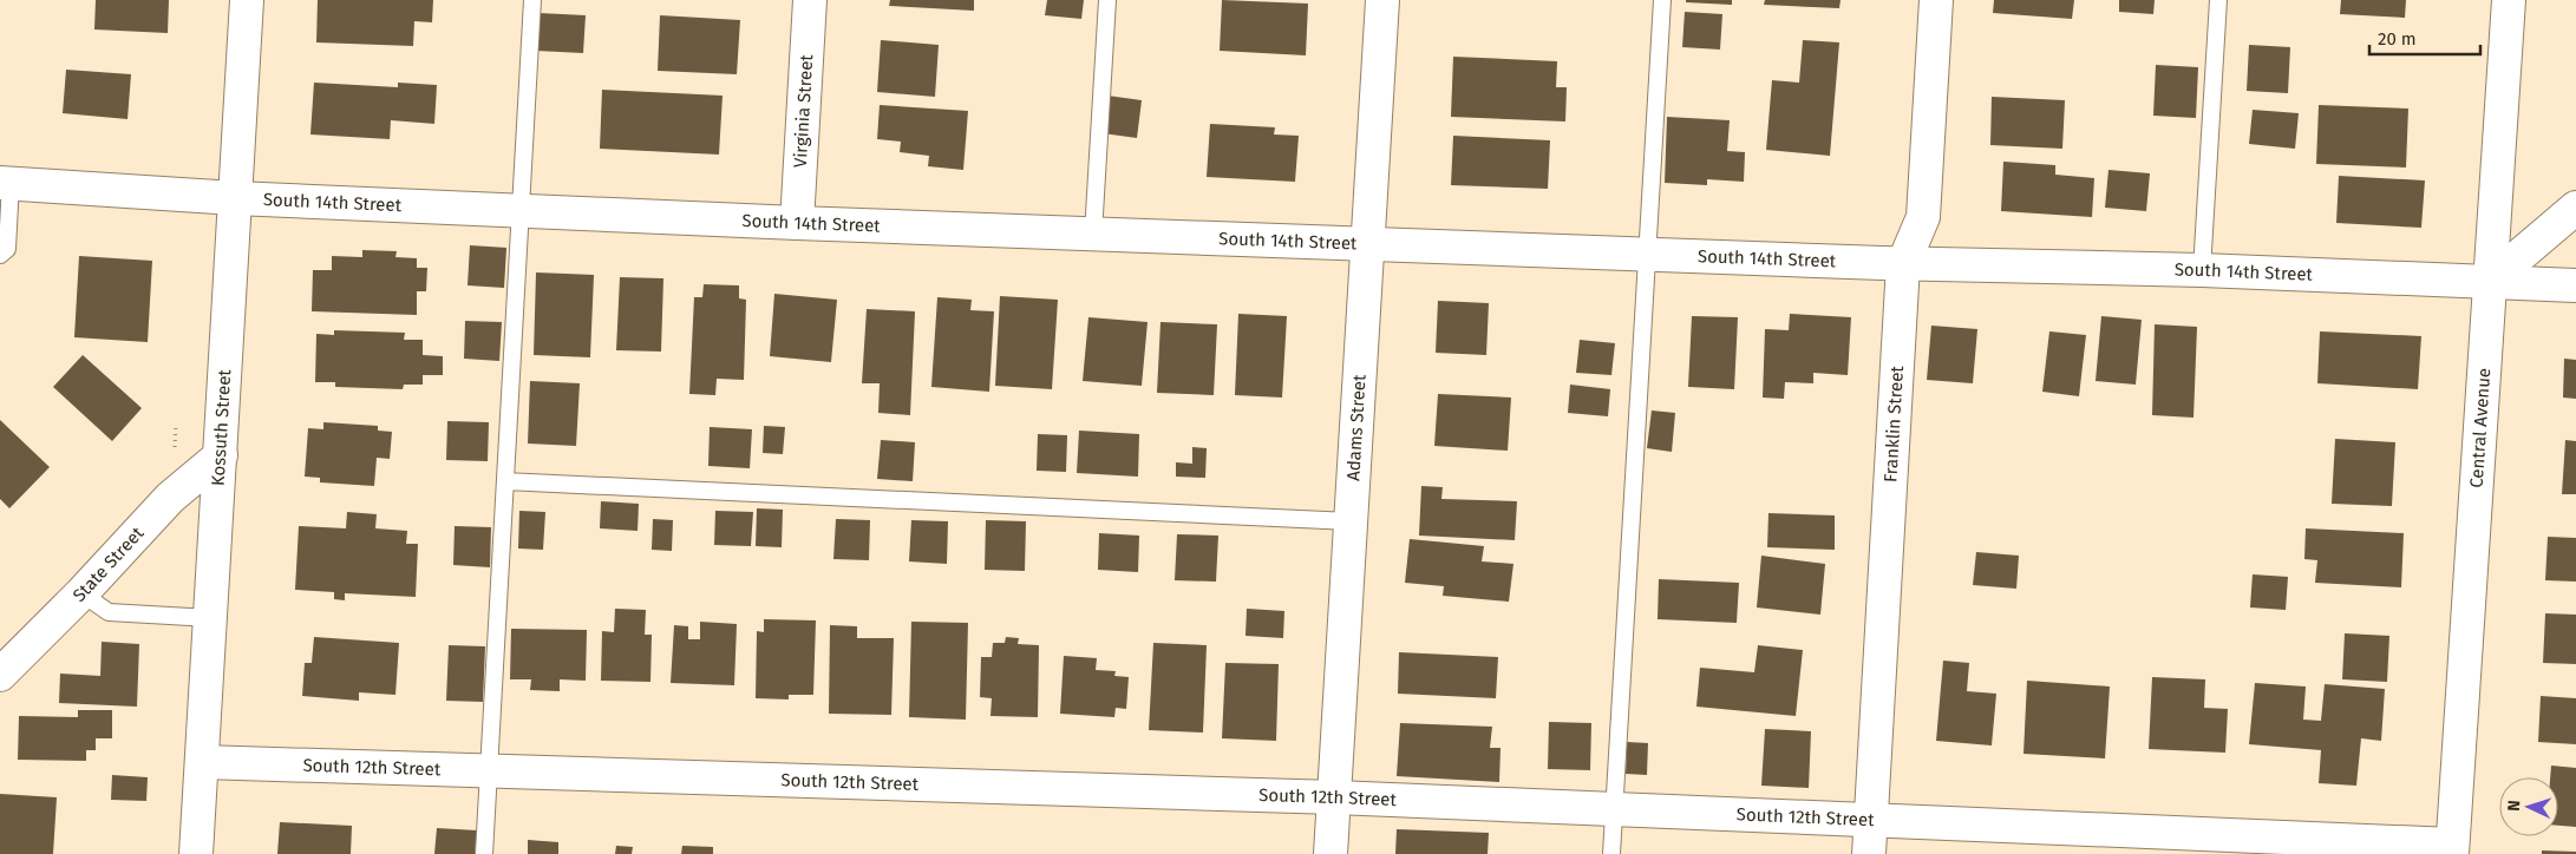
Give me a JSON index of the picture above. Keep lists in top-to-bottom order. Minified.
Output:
{"streets":{"street":["Virginia Street","South 14th Street","Franklin Street","Kossuth Street","Adams Street","Central Avenue","State Street","South 12th Street"]},"crossings":[["Virginia Street","South 14th Street"],["South 14th Street","Franklin Street"],["South 14th Street","Kossuth Street"],["South 14th Street","Adams Street"],["South 14th Street","Central Avenue"],["Franklin Street","South 12th Street"],["Kossuth Street","State Street"],["Kossuth Street","South 12th Street"],["Adams Street","South 12th Street"],["Central Avenue","South 12th Street"]],"scale_bar":"20 m","north":"left"}
